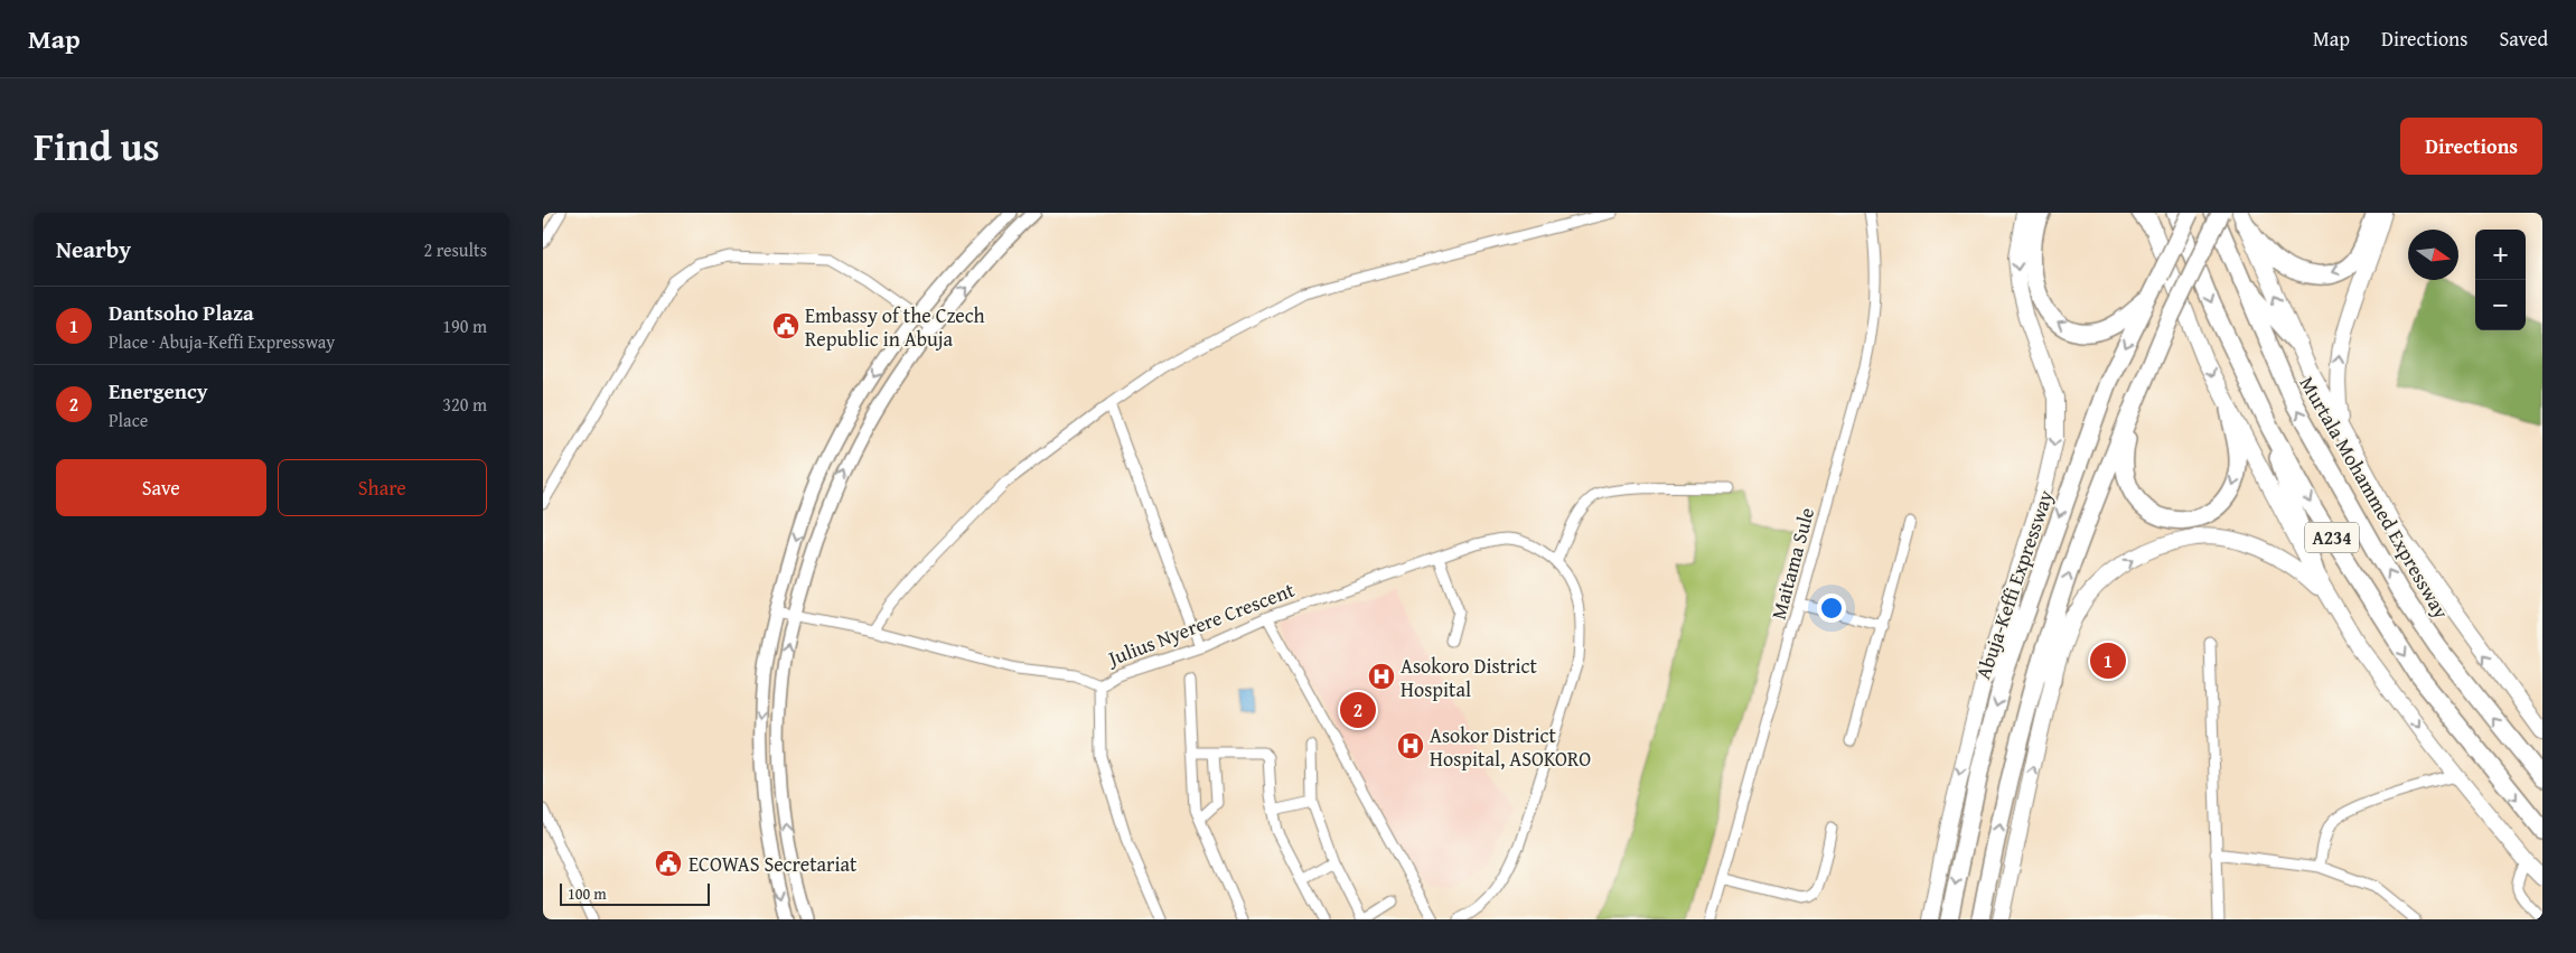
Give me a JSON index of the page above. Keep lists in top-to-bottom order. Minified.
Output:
{"streets":{"highway":["Murtala Mohammed Expressway","A234","Abuja-Keffi Expressway"],"street":["Maitama Sule","Julius Nyerere Crescent"]},"places":{"public building":["Embassy of the Czech Republic in Abuja","ECOWAS Secretariat"],"hospital":["Asokoro District Hospital","Asokor District Hospital, ASOKORO"]},"scale_bar":"100 m","north":"right","page":{"header":"Map","nav":["Map","Directions","Saved"],"title":"Find us","buttons":["Directions",["Save","Share"]],"heading":["Nearby","2 results"],"map_buttons":["+","−"],"list":[{"mark":"1","name":"Dantsoho Plaza","note":"Place · Abuja-Keffi Expressway","value":"190 m"},{"mark":"2","name":"Energency","note":"Place","value":"320 m"}],"pins":["1","2"],"scale":"100 m"}}
